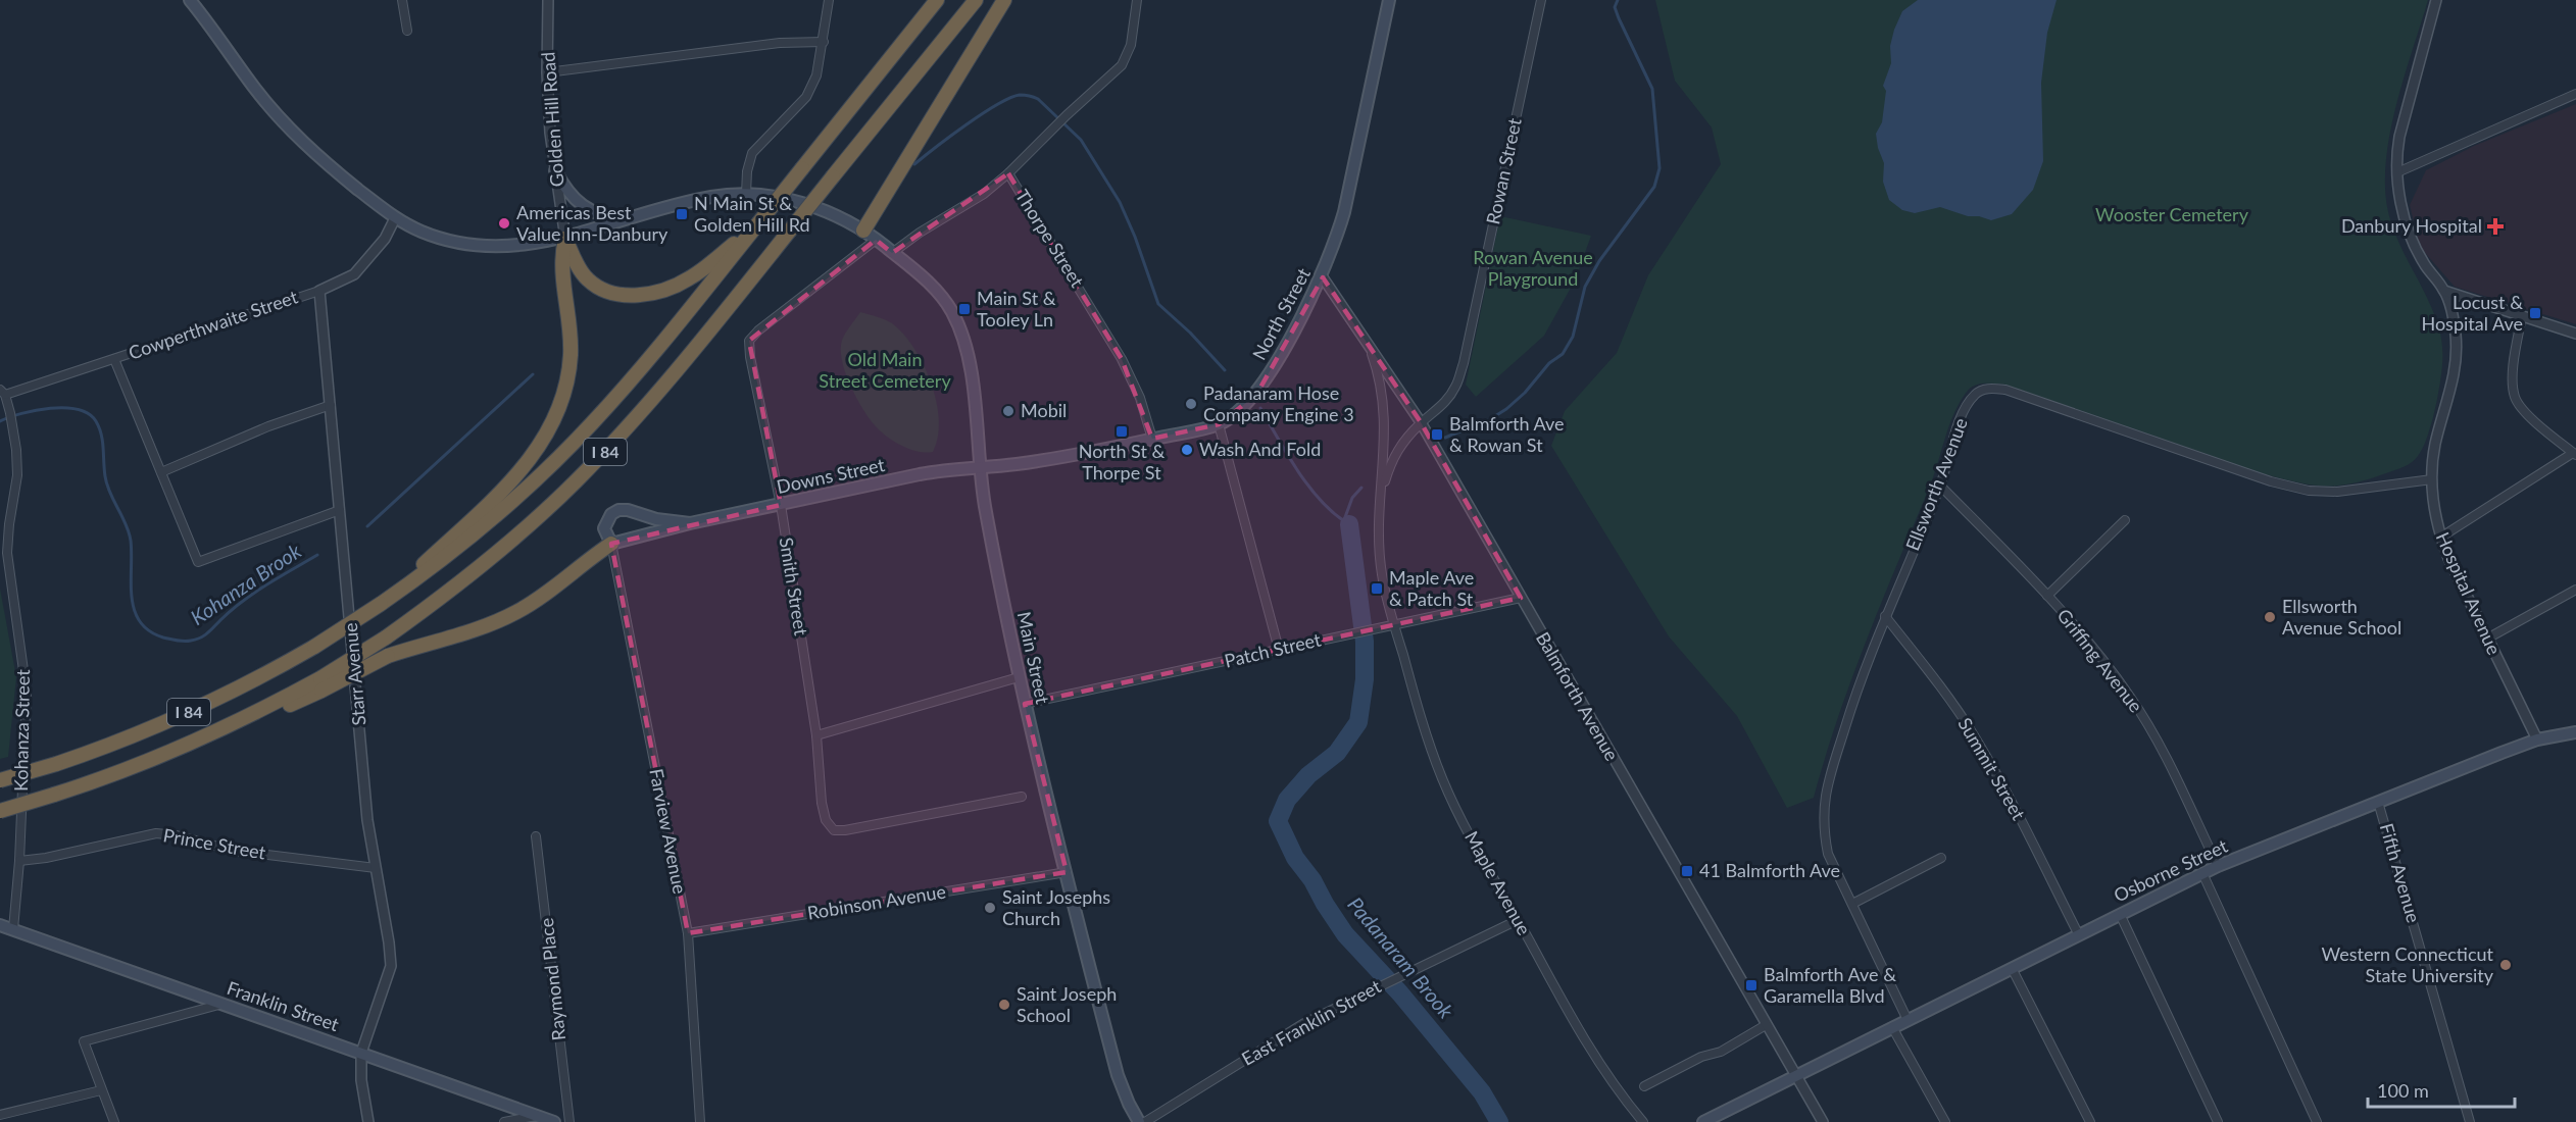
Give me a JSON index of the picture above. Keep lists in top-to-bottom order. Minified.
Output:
{"streets":{"highway":["I 84"],"main road":["North Street","Downs Street","Main Street","Osborne Street","Franklin Street"],"street":["Golden Hill Road","Rowan Street","Thorpe Street","Cowperthwaite Street","Ellsworth Avenue","Smith Street","Hospital Avenue","Patch Street","Griffing Avenue","Starr Avenue","Balmforth Avenue","Kohanza Street","Summit Street","Farview Avenue","Prince Street","Fifth Avenue","Maple Avenue","Robinson Avenue","Raymond Place","East Franklin Street"]},"crossings":[["Golden Hill Road","Main Street"],["Rowan Street","Patch Street"],["Rowan Street","Balmforth Avenue"],["Rowan Street","Maple Avenue"],["Thorpe Street","North Street"],["North Street","Downs Street"],["North Street","Main Street"],["North Street","Balmforth Avenue"],["Cowperthwaite Street","Main Street"],["Cowperthwaite Street","Starr Avenue"],["Cowperthwaite Street","Kohanza Street"],["Downs Street","Smith Street"],["Downs Street","Main Street"],["Downs Street","Farview Avenue"],["Ellsworth Avenue","Hospital Avenue"],["Ellsworth Avenue","Griffing Avenue"],["Ellsworth Avenue","Summit Street"],["Ellsworth Avenue","Osborne Street"],["Smith Street","Main Street"],["Hospital Avenue","Osborne Street"],["Patch Street","Main Street"],["Patch Street","Balmforth Avenue"],["Patch Street","Maple Avenue"],["Main Street","Robinson Avenue"],["Griffing Avenue","Osborne Street"],["Starr Avenue","Prince Street"],["Starr Avenue","Franklin Street"],["Balmforth Avenue","Osborne Street"],["Kohanza Street","Prince Street"],["Kohanza Street","Franklin Street"],["Summit Street","Osborne Street"],["Farview Avenue","Robinson Avenue"],["Osborne Street","Fifth Avenue"],["Maple Avenue","East Franklin Street"]],"water":["Kohanza Brook","Padanaram Brook"],"parks":["Wooster Cemetery","Rowan Avenue Playground","Old Main Street Cemetery"],"places":{"transit":["N Main St & Golden Hill Rd","Main St & Tooley Ln","Locust & Hospital Ave","North St & Thorpe St","Balmforth Ave & Rowan St","Maple Ave & Patch St","41 Balmforth Ave","Balmforth Ave & Garamella Blvd"],"other":["Americas Best Value Inn-Danbury","Padanaram Hose Company Engine 3","Mobil","Wash And Fold","Ellsworth Avenue School","Saint Josephs Church","Western Connecticut State University","Saint Joseph School"],"health":["Danbury Hospital"]},"scale_bar":"100 m"}
